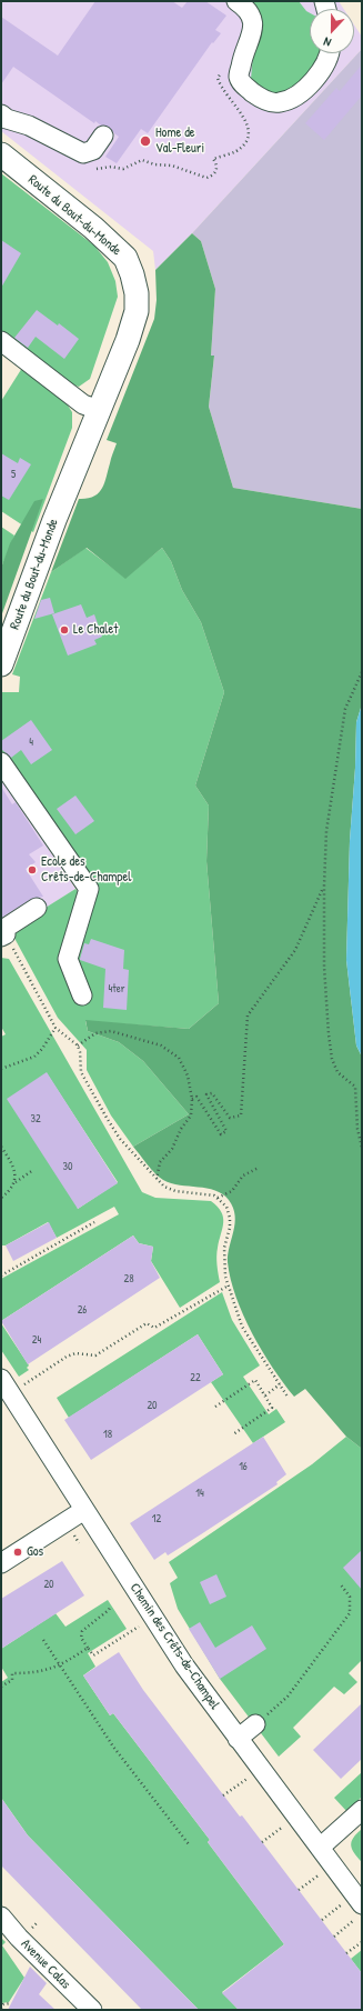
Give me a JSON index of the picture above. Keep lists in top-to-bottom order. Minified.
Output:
{"streets":{"main road":["Route du Bout-du-Monde"],"street":["Chemin des Crêts-de-Champel","Avenue Calas"]},"places":["Home de Val-Fleuri","Le Chalet","Ecole des Crêts-de-Champel","Gos"],"house_numbers":["5","4","4ter","32","30","28","26","24","22","20","18","16","14","12","20"],"north":"bottom"}
